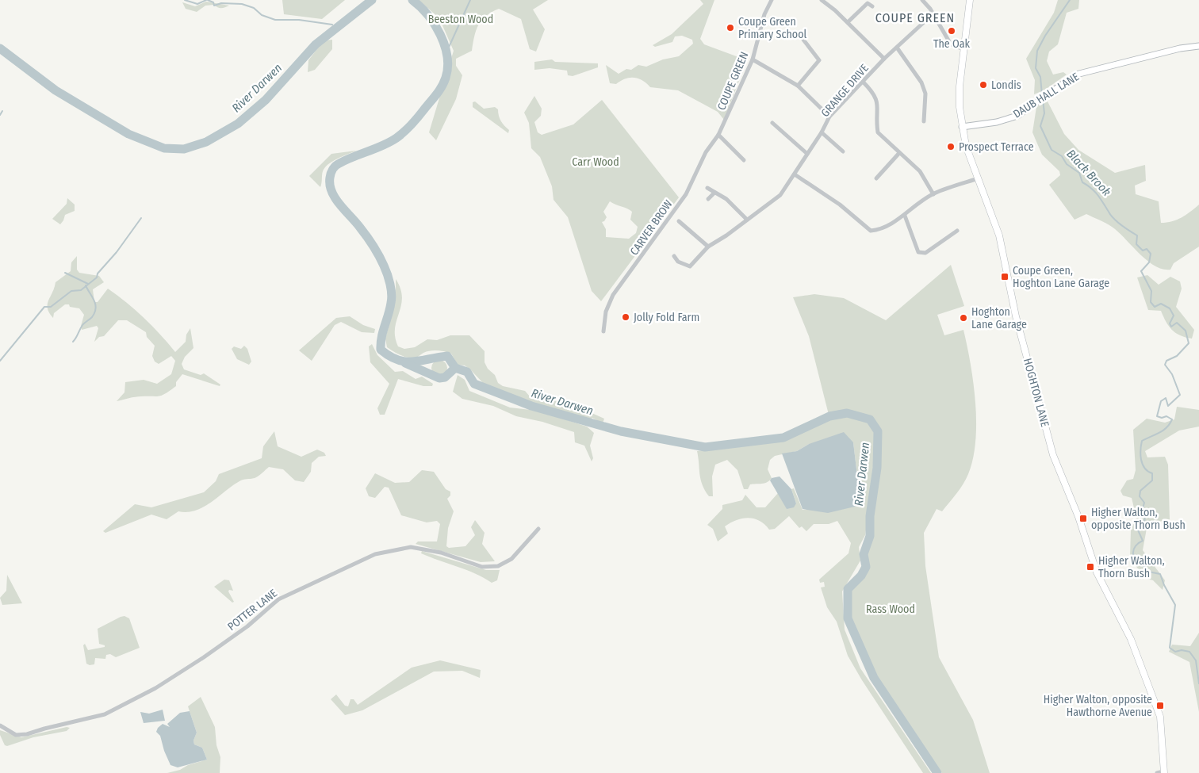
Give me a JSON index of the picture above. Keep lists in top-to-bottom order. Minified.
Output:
{"streets":{"main road":["HOGHTON LANE"],"street":["COUPE GREEN","GRANGE DRIVE","DAUB HALL LANE","CARVER BROW","POTTER LANE"]},"crossings":[["COUPE GREEN","CARVER BROW"],["DAUB HALL LANE","HOGHTON LANE"]],"districts":["COUPE GREEN"],"water":["River Darwen","Black Brook"],"parks":["Beeston Wood","Carr Wood","Rass Wood"],"places":{"other":["Coupe Green Primary School","The Oak","Londis","Prospect Terrace","Jolly Fold Farm","Hoghton Lane Garage"],"transit":["Coupe Green, Hoghton Lane Garage","Higher Walton, opposite Thorn Bush","Higher Walton, Thorn Bush","Higher Walton, opposite Hawthorne Avenue"]}}
